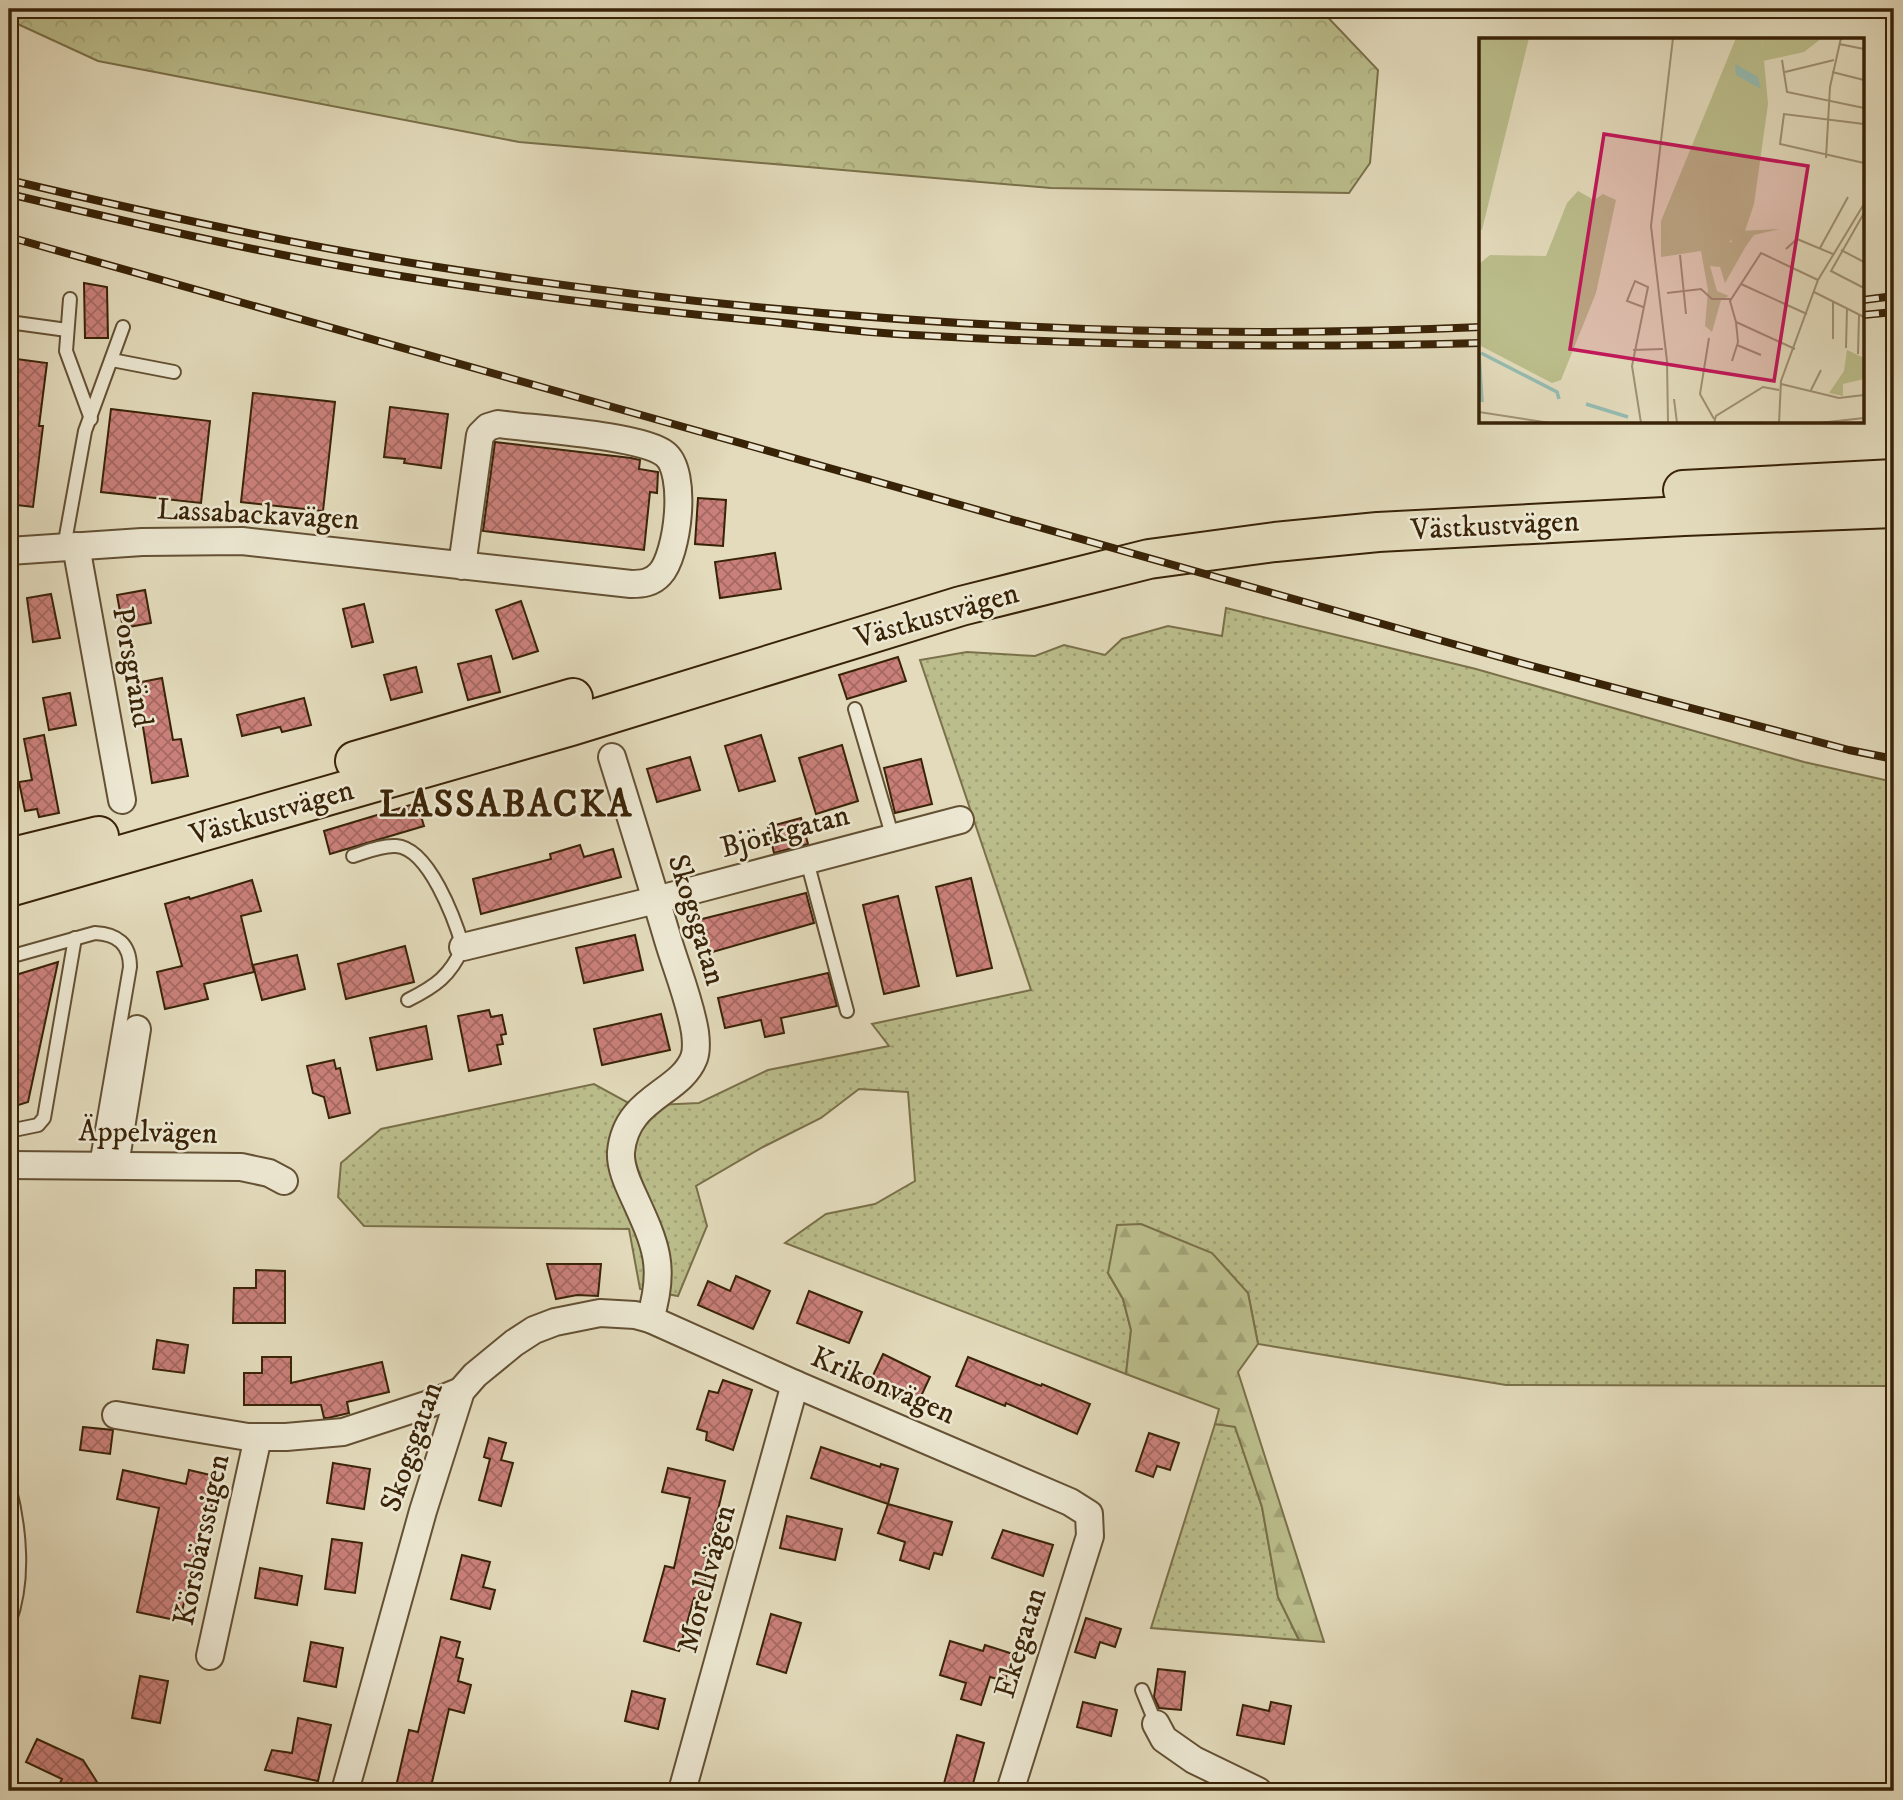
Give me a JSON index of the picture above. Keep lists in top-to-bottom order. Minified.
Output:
{"streets":{"main road":["Västkustvägen"],"street":["Lassabackavägen","Porsgränd","Björkgatan","Skogsgatan","Äppelvägen","Krikonvägen","Körsbärsstigen","Morellvägen","Ekegatan"]},"crossings":[["Lassabackavägen","Porsgränd"],["Björkgatan","Skogsgatan"],["Skogsgatan","Krikonvägen"],["Krikonvägen","Morellvägen"],["Krikonvägen","Ekegatan"]],"districts":["LASSABACKA"]}
